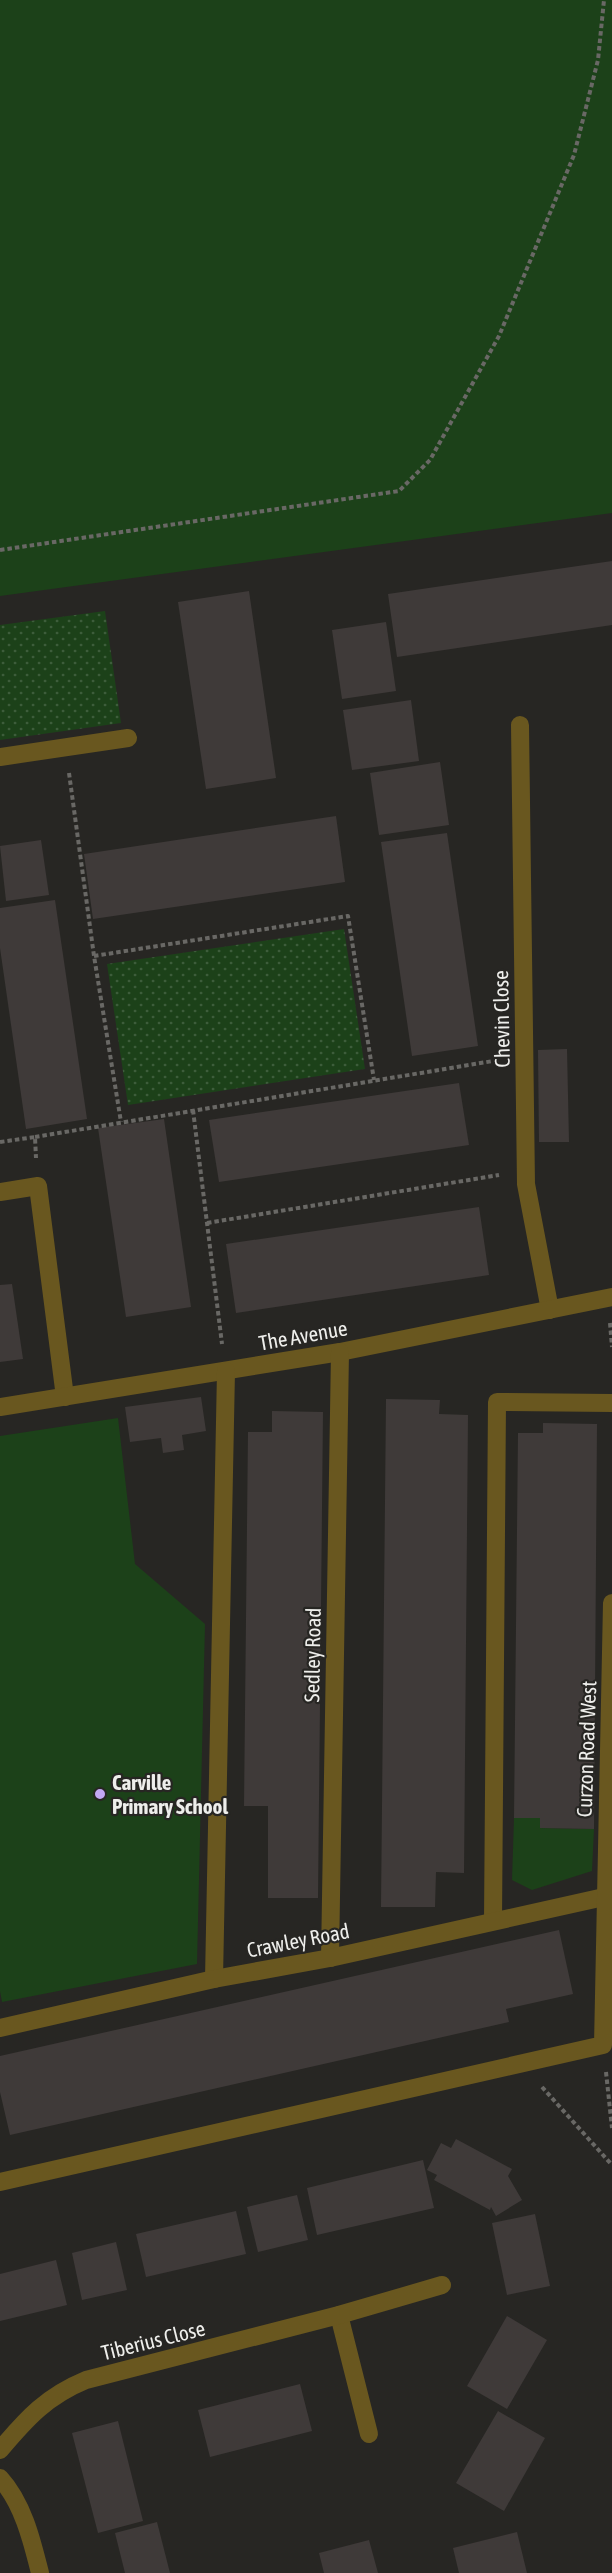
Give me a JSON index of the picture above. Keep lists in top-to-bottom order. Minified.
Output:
{"streets":{"street":["Chevin Close","The Avenue","Sedley Road","Curzon Road West","Crawley Road","Tiberius Close"]},"crossings":[["Chevin Close","The Avenue"],["The Avenue","Sedley Road"],["Sedley Road","Crawley Road"],["Curzon Road West","Crawley Road"]],"places":["Carville Primary School"]}
